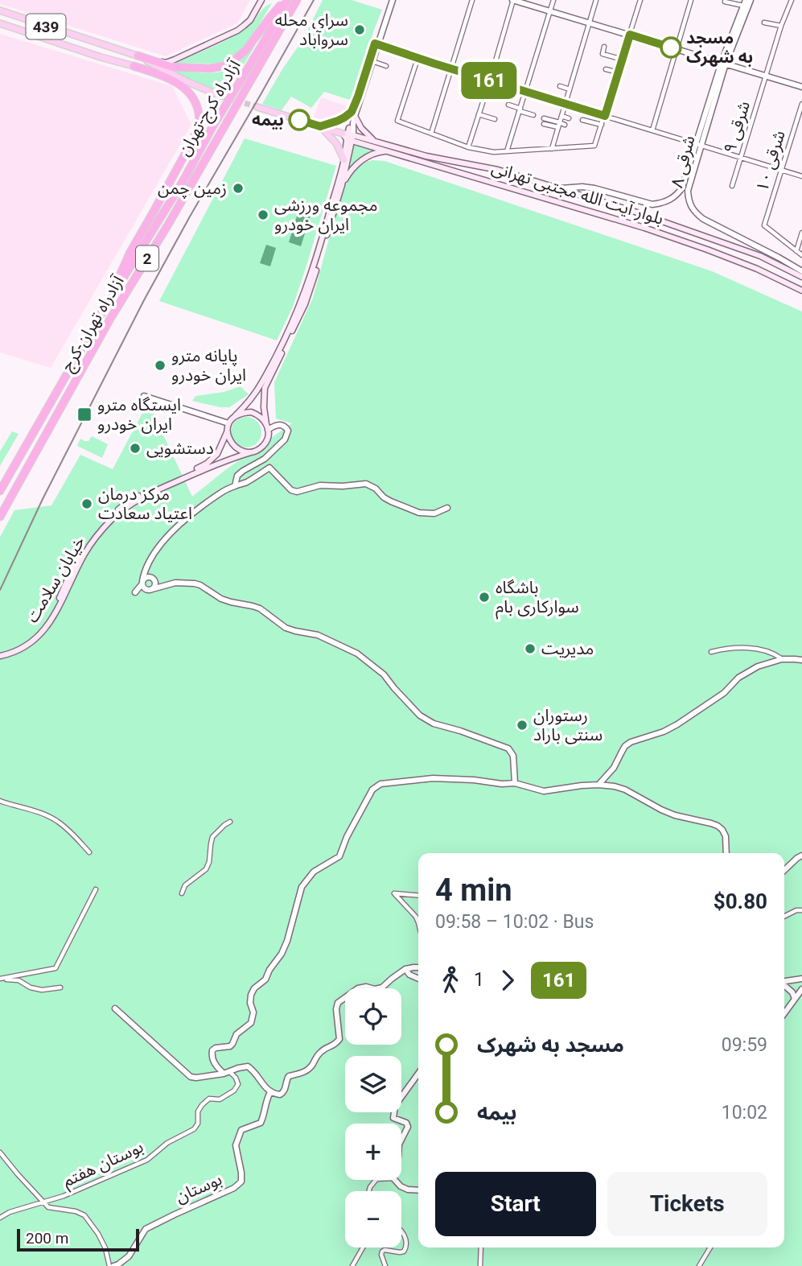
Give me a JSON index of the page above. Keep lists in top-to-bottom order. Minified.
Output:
{"streets":{"highway":["آزادراه کرج-تهران","2","آزادراه تهران-کرج"],"main road":["439","بلوار آیت الله مجتبی تهرانی","خیابان سلامت"],"street":["۹ شرقی","۱۰ شرقی","۸ شرقی","بوستان هفتم","بوستان"]},"crossings":[["۸ شرقی","بلوار آیت الله مجتبی تهرانی"]],"places":{"other":["سرای محله سروآباد","مسجد به شهرک","بیمه","زمین چمن","مجموعه ورزشی ایران خودرو","پایانه مترو ایران خودرو","دستشویی","مرکز درمان اعتیاد سعادت","باشگاه سوارکاری بام","مدیریت","رستوران سنتی باراد"],"transit":["ایستگاه مترو ایران خودرو"]},"lines":["bus line 161"],"scale_bar":"200 m","page":{"on_map":"161","heading":["4 min","09:58 – 10:02 · Bus","$0.80"],"legs":["1","161"],"map_buttons":["+","−"],"list":[{"name":"مسجد به شهرک","value":"09:59"},{"name":"بیمه","value":"10:02"}],"buttons":["Start","Tickets"],"scale":"200 m"}}
